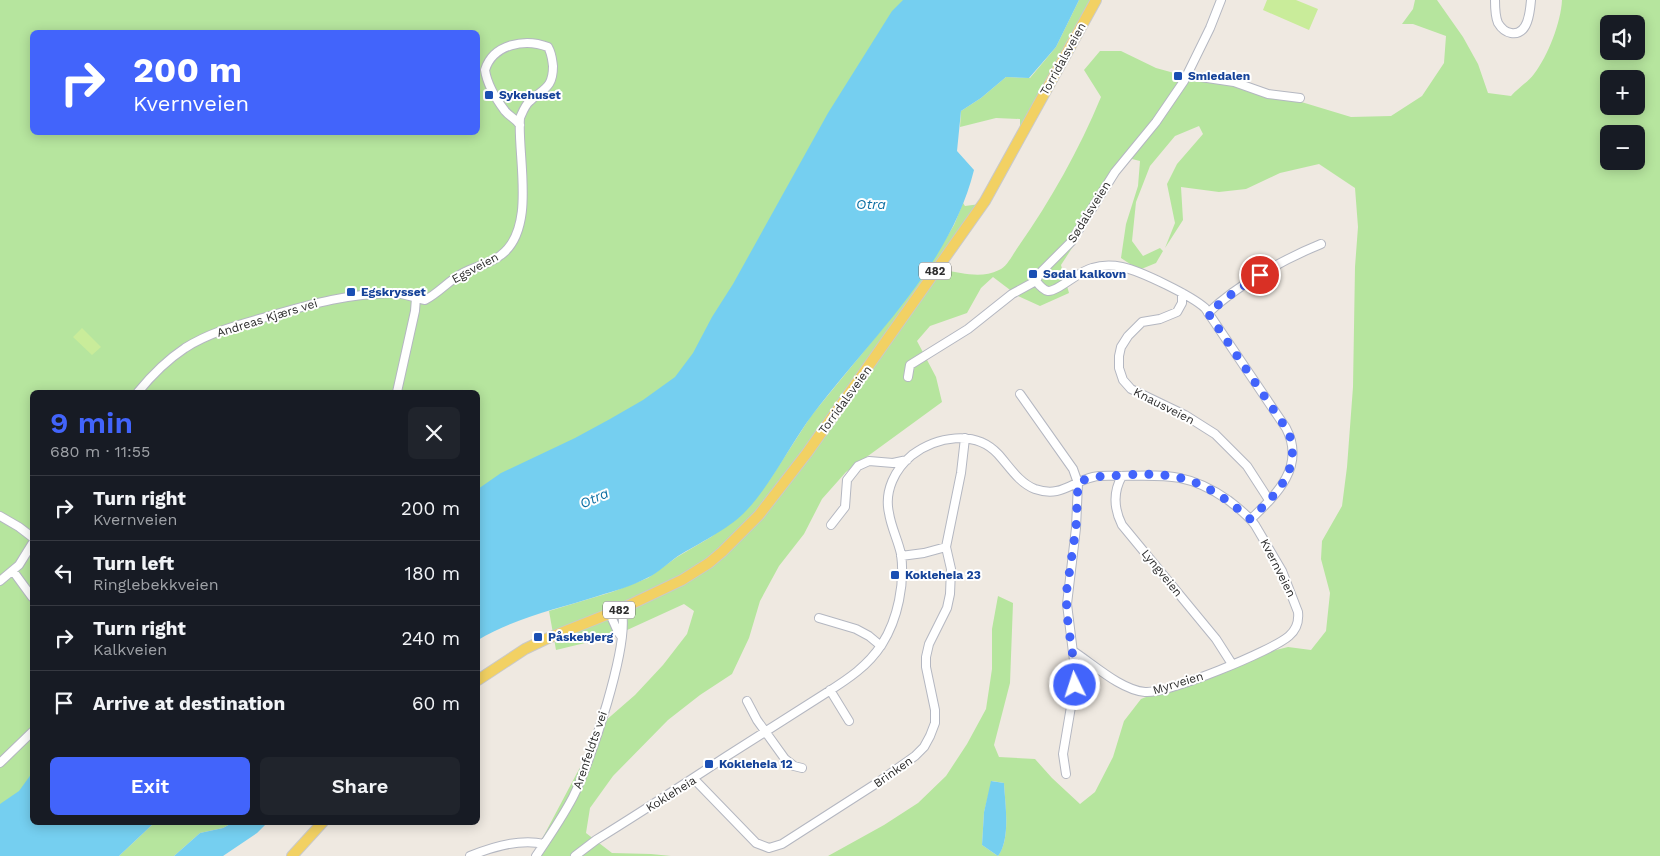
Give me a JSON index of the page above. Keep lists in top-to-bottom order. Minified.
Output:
{"streets":{"main road":["Torridalsveien","482"],"street":["Sødalsveien","Egsveien","Andreas Kjærs vei","Knausveien","Kvernveien","Lyngveien","Myrveien","Arenfeldts vei","Brinken","Kokleheia"]},"crossings":[["Torridalsveien","Arenfeldts vei"],["Egsveien","Andreas Kjærs vei"],["Kvernveien","Lyngveien"],["Kvernveien","Myrveien"],["Kvernveien","Kokleheia"],["Lyngveien","Myrveien"],["Brinken","Kokleheia"]],"water":["Otra"],"places":{"transit":["Smiedalen","Sykehuset","Sødal kalkovn","Egskrysset","Kokleheia 23","Påskebjerg","Kokleheia 12"]},"page":{"map_buttons":["+","−"],"turn":["200 m","Kvernveien"],"heading":["9 min","680 m · 11:55"],"list":[{"name":"Turn right","note":"Kvernveien","value":"200 m"},{"name":"Turn left","note":"Ringlebekkveien","value":"180 m"},{"name":"Turn right","note":"Kalkveien","value":"240 m"},{"name":"Arrive at destination","value":"60 m"}],"buttons":["Exit","Share"]}}
